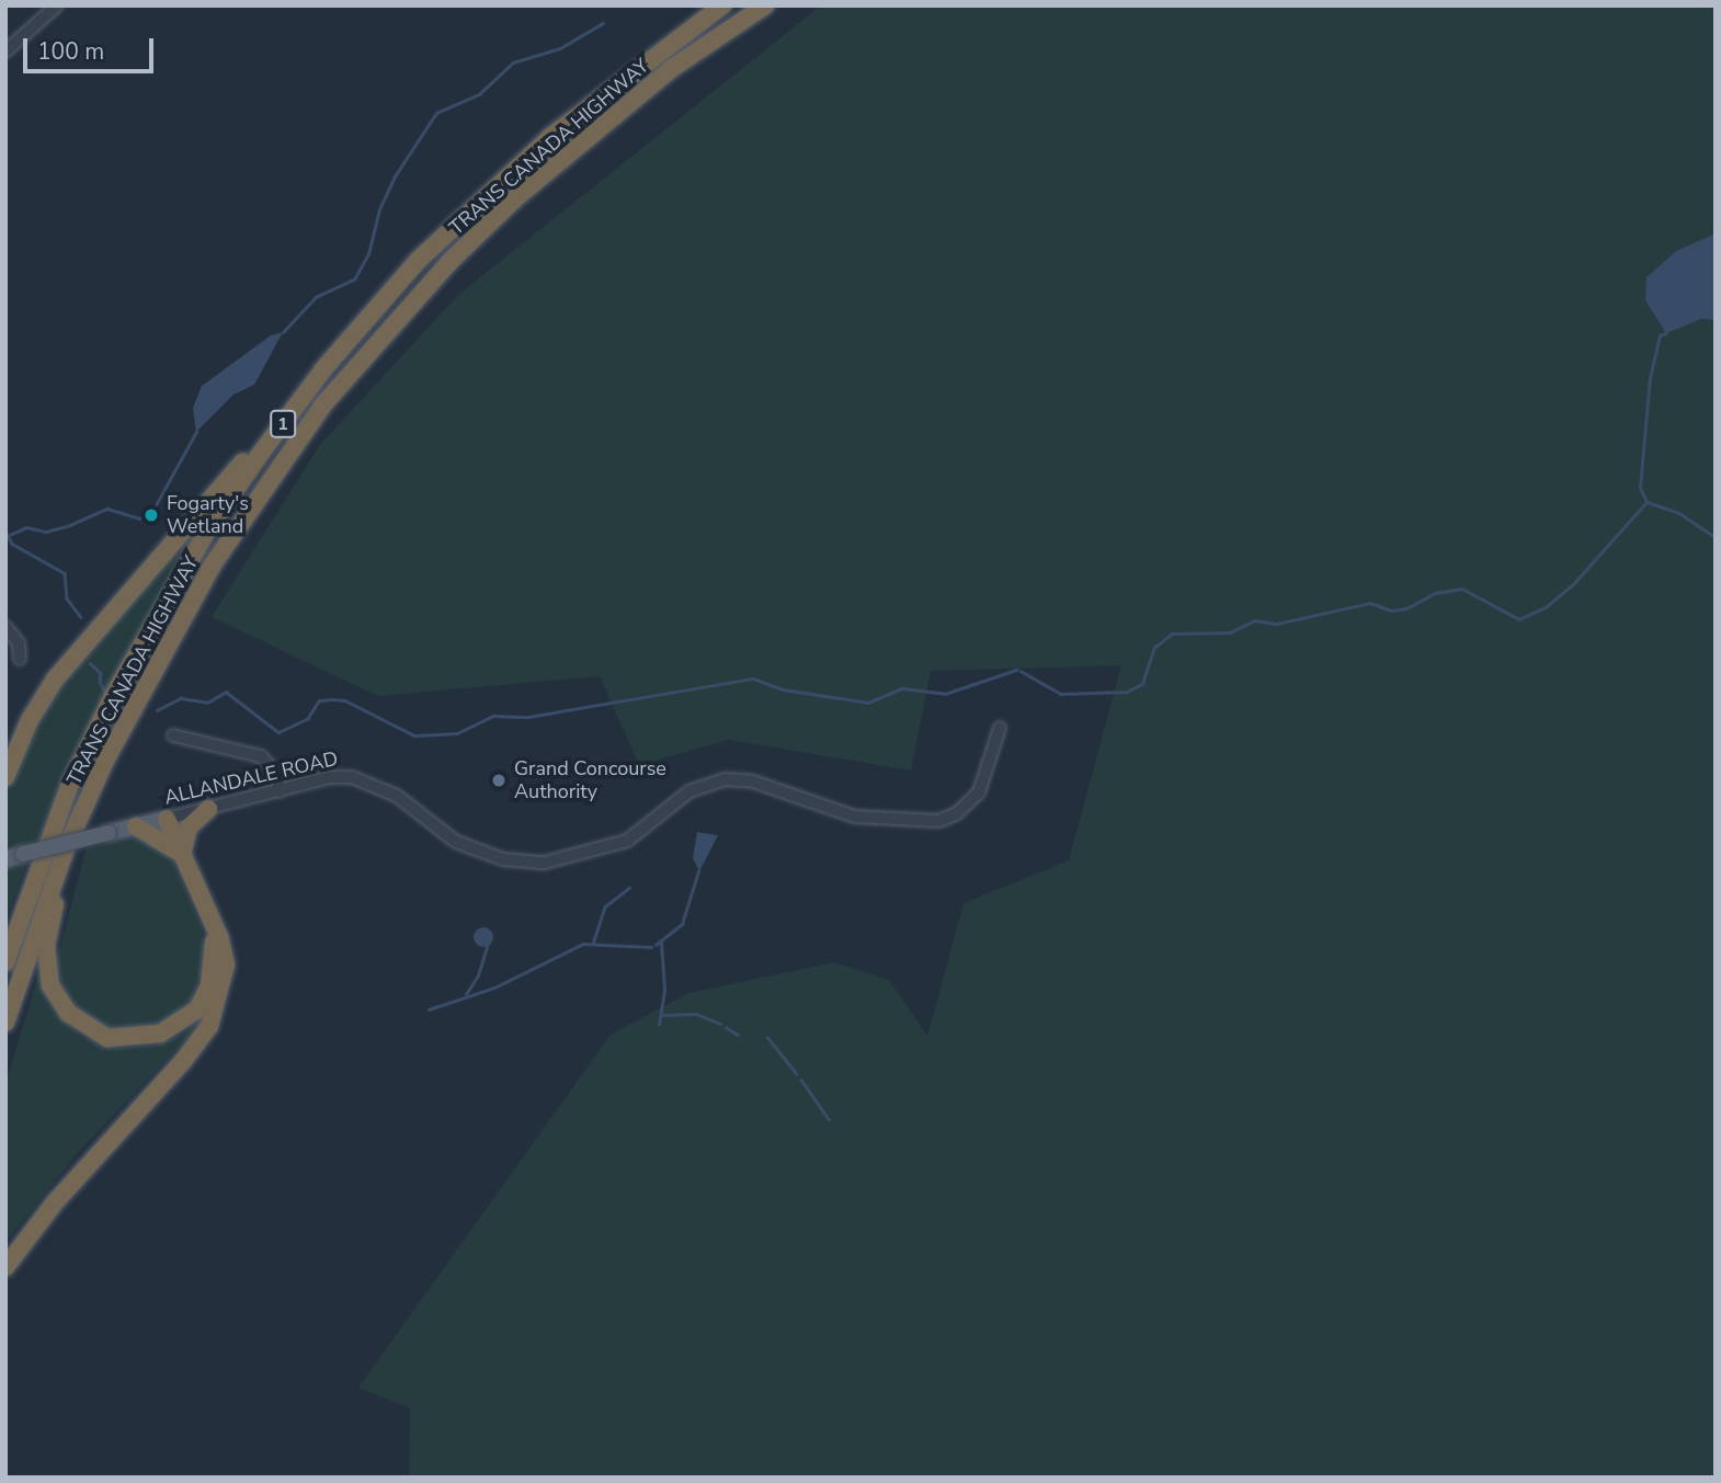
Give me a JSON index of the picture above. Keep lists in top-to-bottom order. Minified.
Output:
{"streets":{"highway":["TRANS CANADA HIGHWAY","1"],"main road":["ALLANDALE ROAD"]},"places":["Fogarty's Wetland","Grand Concourse Authority"],"scale_bar":"100 m"}
